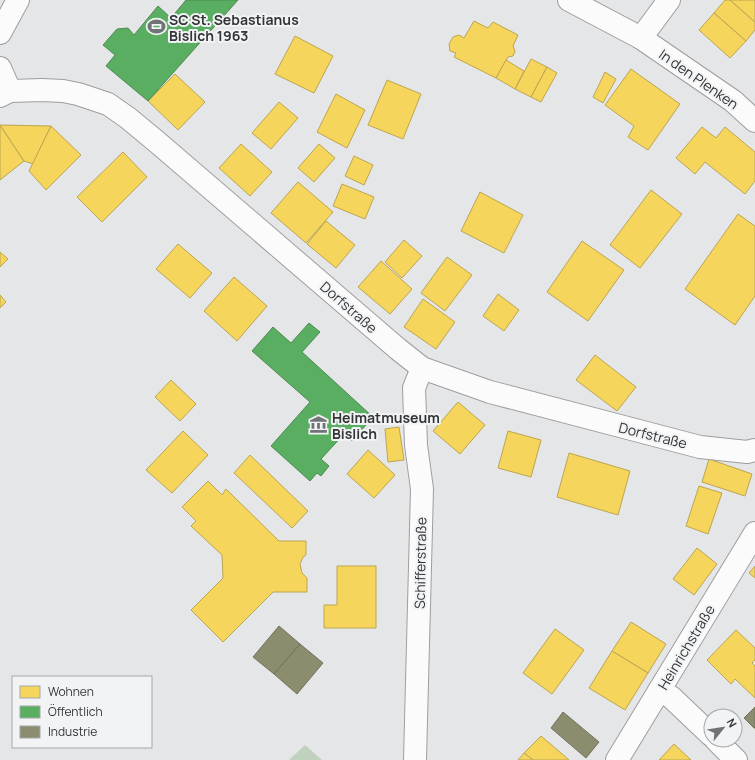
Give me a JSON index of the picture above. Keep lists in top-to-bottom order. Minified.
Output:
{"streets":{"street":["In den Plenken","Dorfstraße","Schifferstraße","Heinrichstraße"]},"crossings":[["Dorfstraße","Schifferstraße"]],"places":{"sports":["SC St. Sebastianus Bislich 1963"],"museum":["Heimatmuseum Bislich"]},"legend":["Wohnen","Öffentlich","Industrie"],"north":"top right"}
